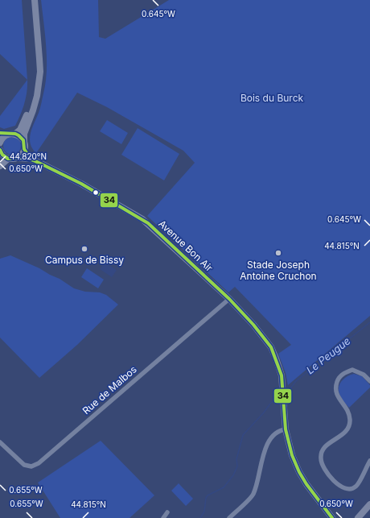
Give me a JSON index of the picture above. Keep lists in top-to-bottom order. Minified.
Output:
{"streets":{"main road":["Avenue Bon Air"],"street":["Rue de Malbos"]},"crossings":[["Avenue Bon Air","Rue de Malbos"]],"water":["Le Peugue"],"parks":["Bois du Burck"],"places":["Campus de Bissy","Stade Joseph Antoine Cruchon"],"lines":["transit line 34"],"coordinates":["0.645°W","44.820°N","0.650°W","44.815°N","0.655°W"]}
